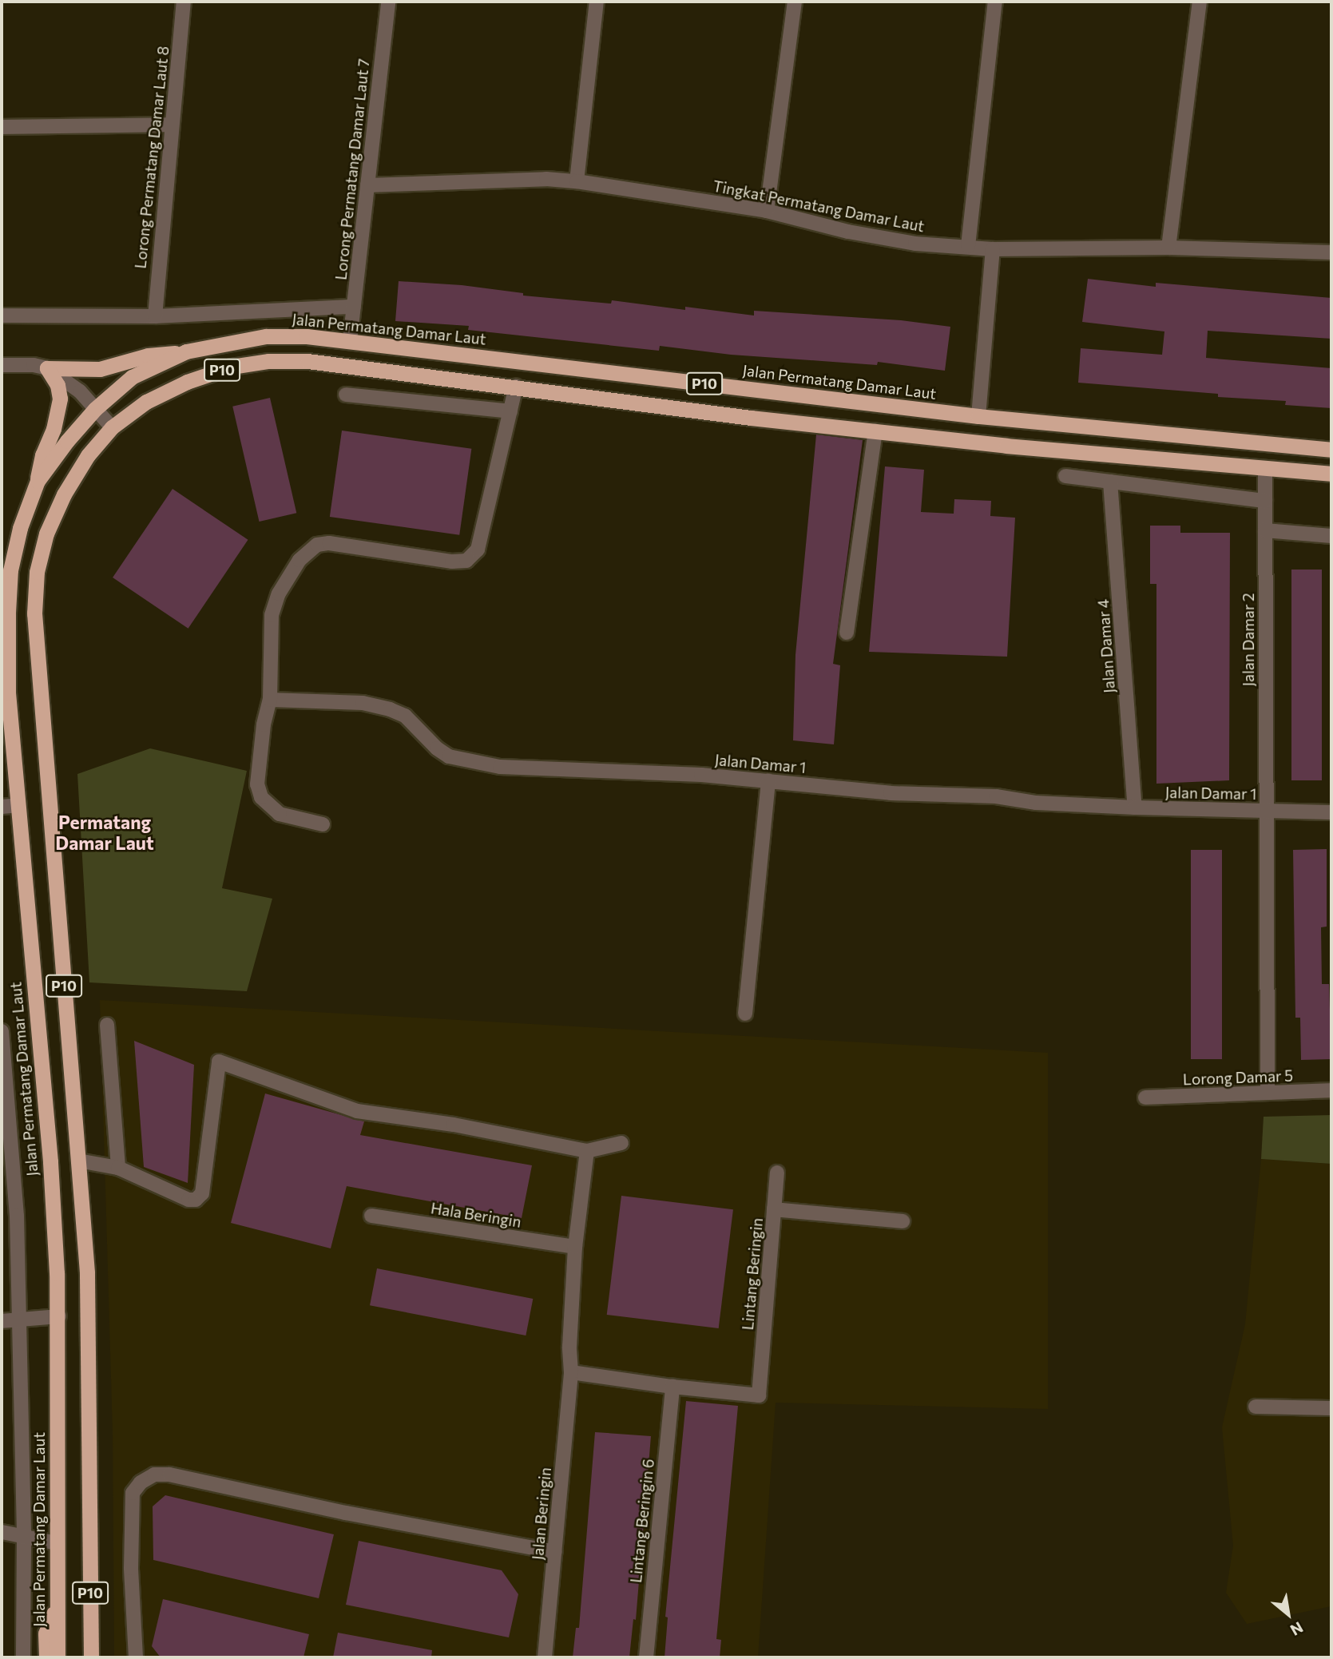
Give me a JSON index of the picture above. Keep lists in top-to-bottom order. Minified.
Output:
{"streets":{"highway":["Jalan Permatang Damar Laut","P10"],"street":["Lorong Permatang Damar Laut 8","Lorong Permatang Damar Laut 7","Tingkat Permatang Damar Laut","Jalan Damar 2","Jalan Damar 4","Jalan Damar 1","Lorong Damar 5","Hala Beringin","Lintang Beringin","Jalan Beringin","Lintang Beringin 6"]},"crossings":[["Lorong Permatang Damar Laut 7","Tingkat Permatang Damar Laut"],["Lorong Permatang Damar Laut 7","Jalan Permatang Damar Laut"],["P10","Jalan Damar 2"],["Jalan Damar 2","Jalan Damar 1"],["Jalan Damar 4","Jalan Damar 1"],["Jalan Damar 1","Lorong Damar 5"],["Hala Beringin","Jalan Beringin"],["Lintang Beringin","Lintang Beringin 6"]],"districts":["Permatang Damar Laut"],"north":"bottom right"}
